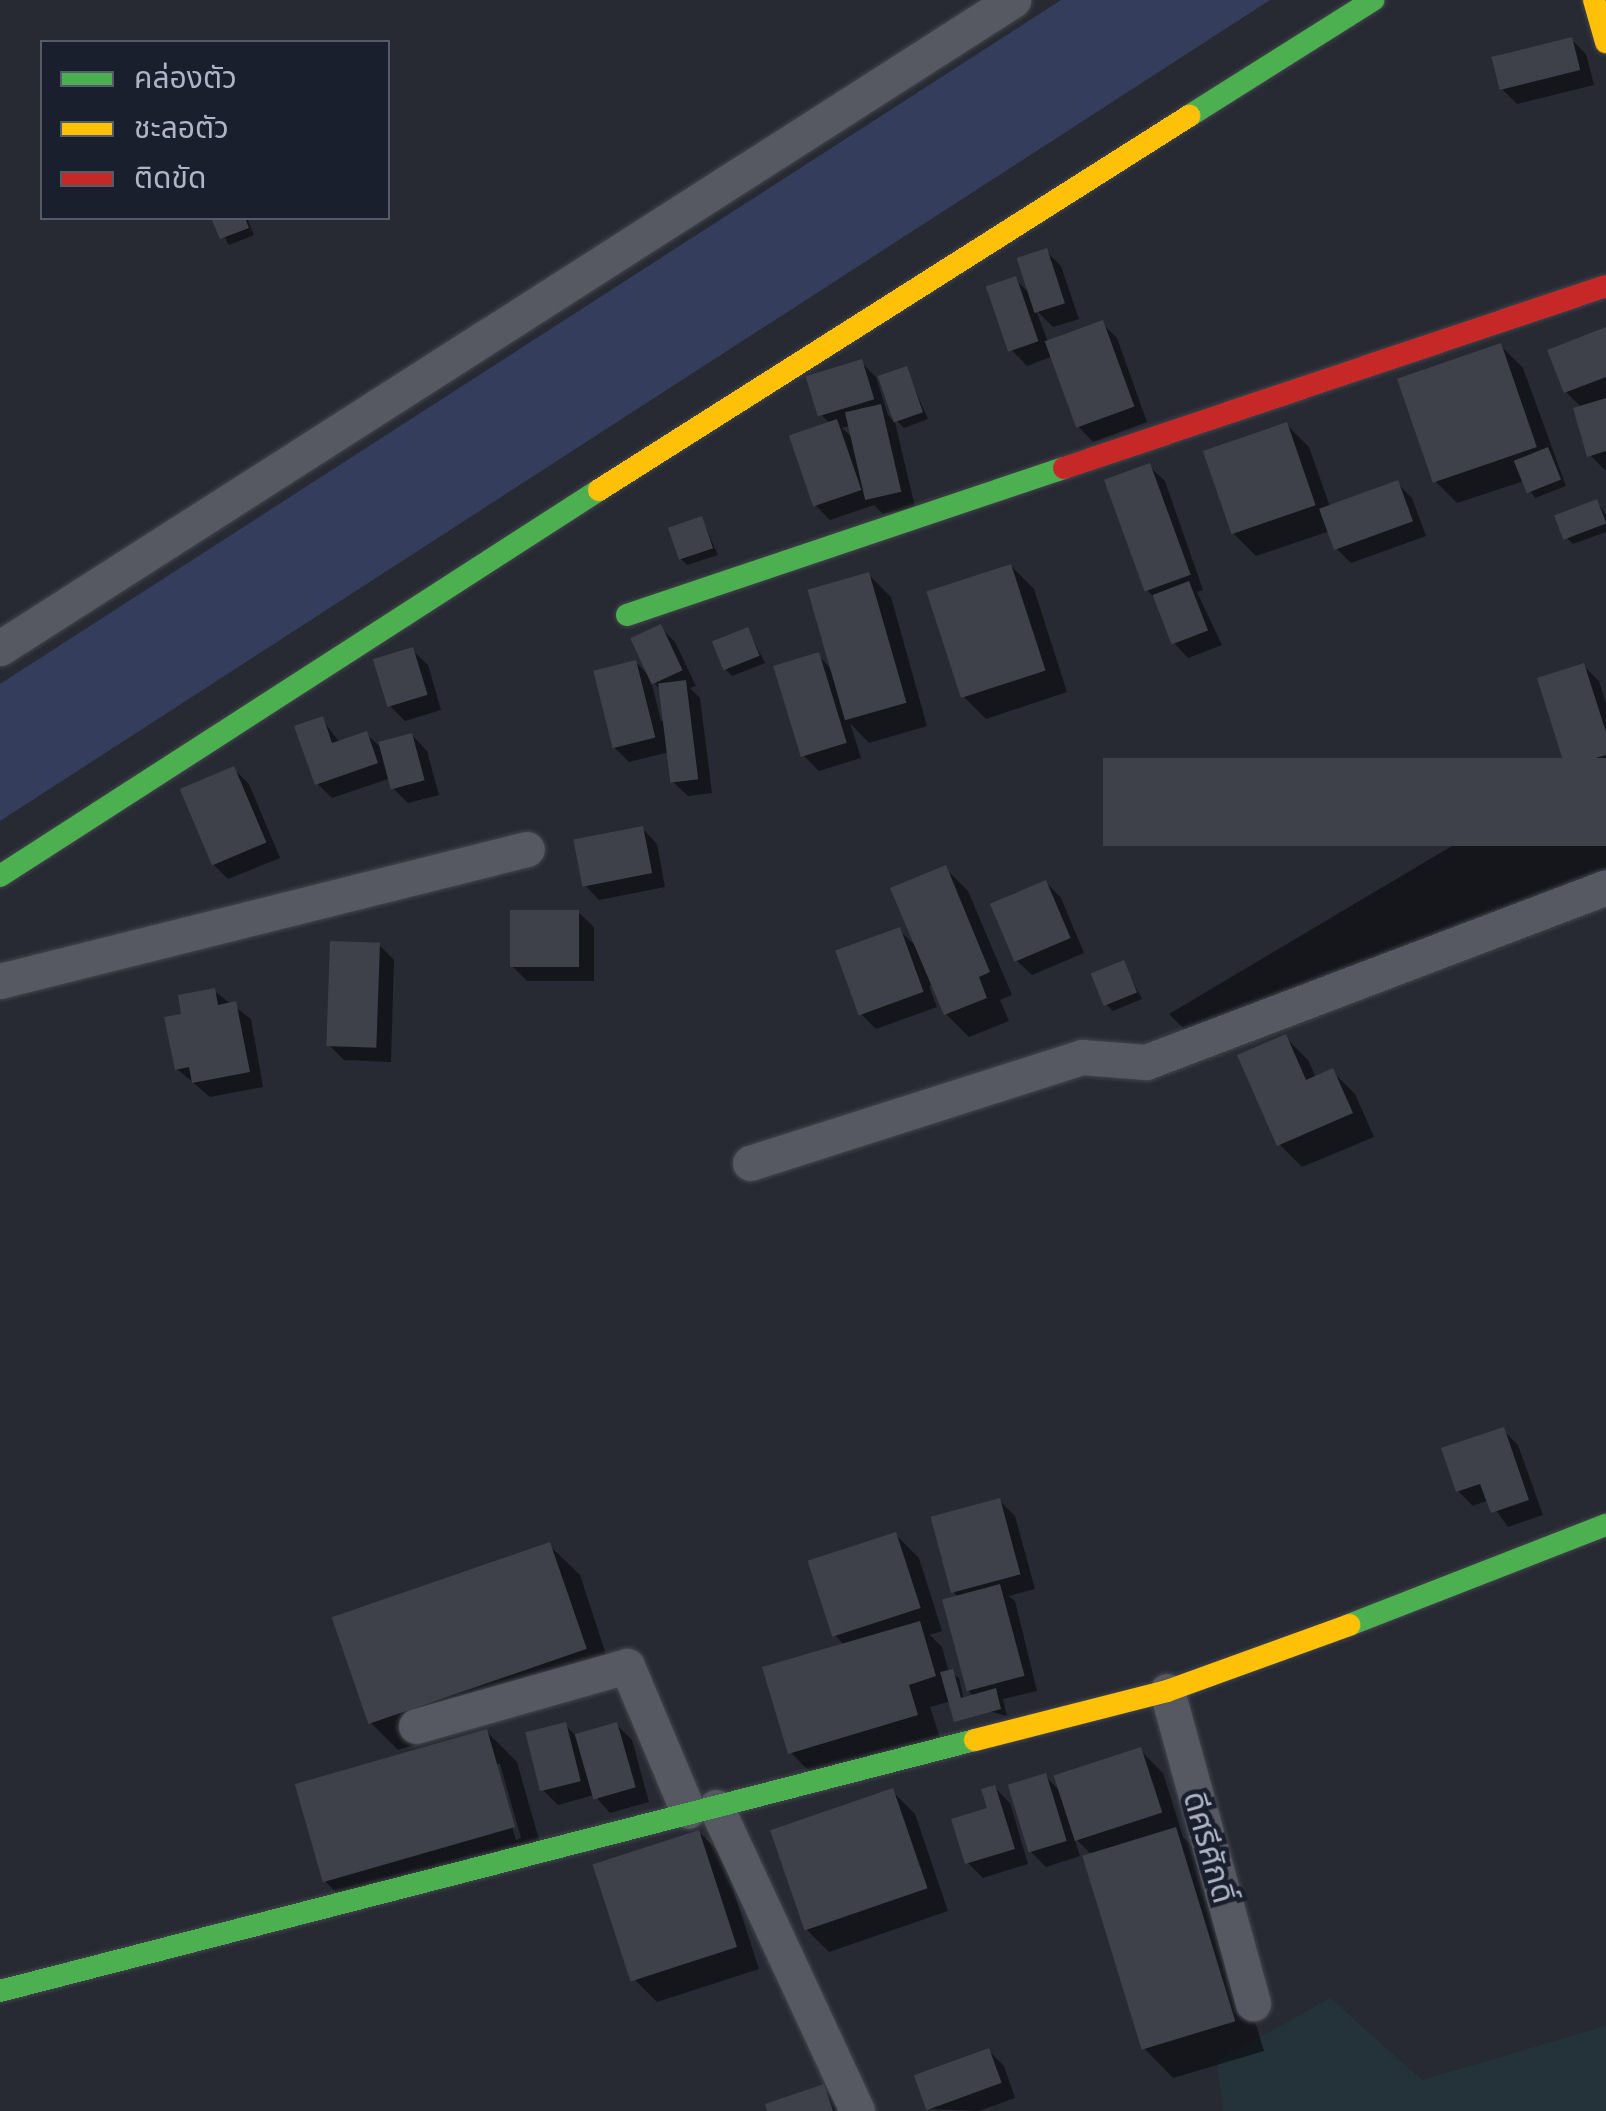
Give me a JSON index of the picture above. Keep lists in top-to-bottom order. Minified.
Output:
{"streets":{"street":["ดีศรีศักดิ์"]},"legend":["คล่องตัว","ชะลอตัว","ติดขัด"]}
